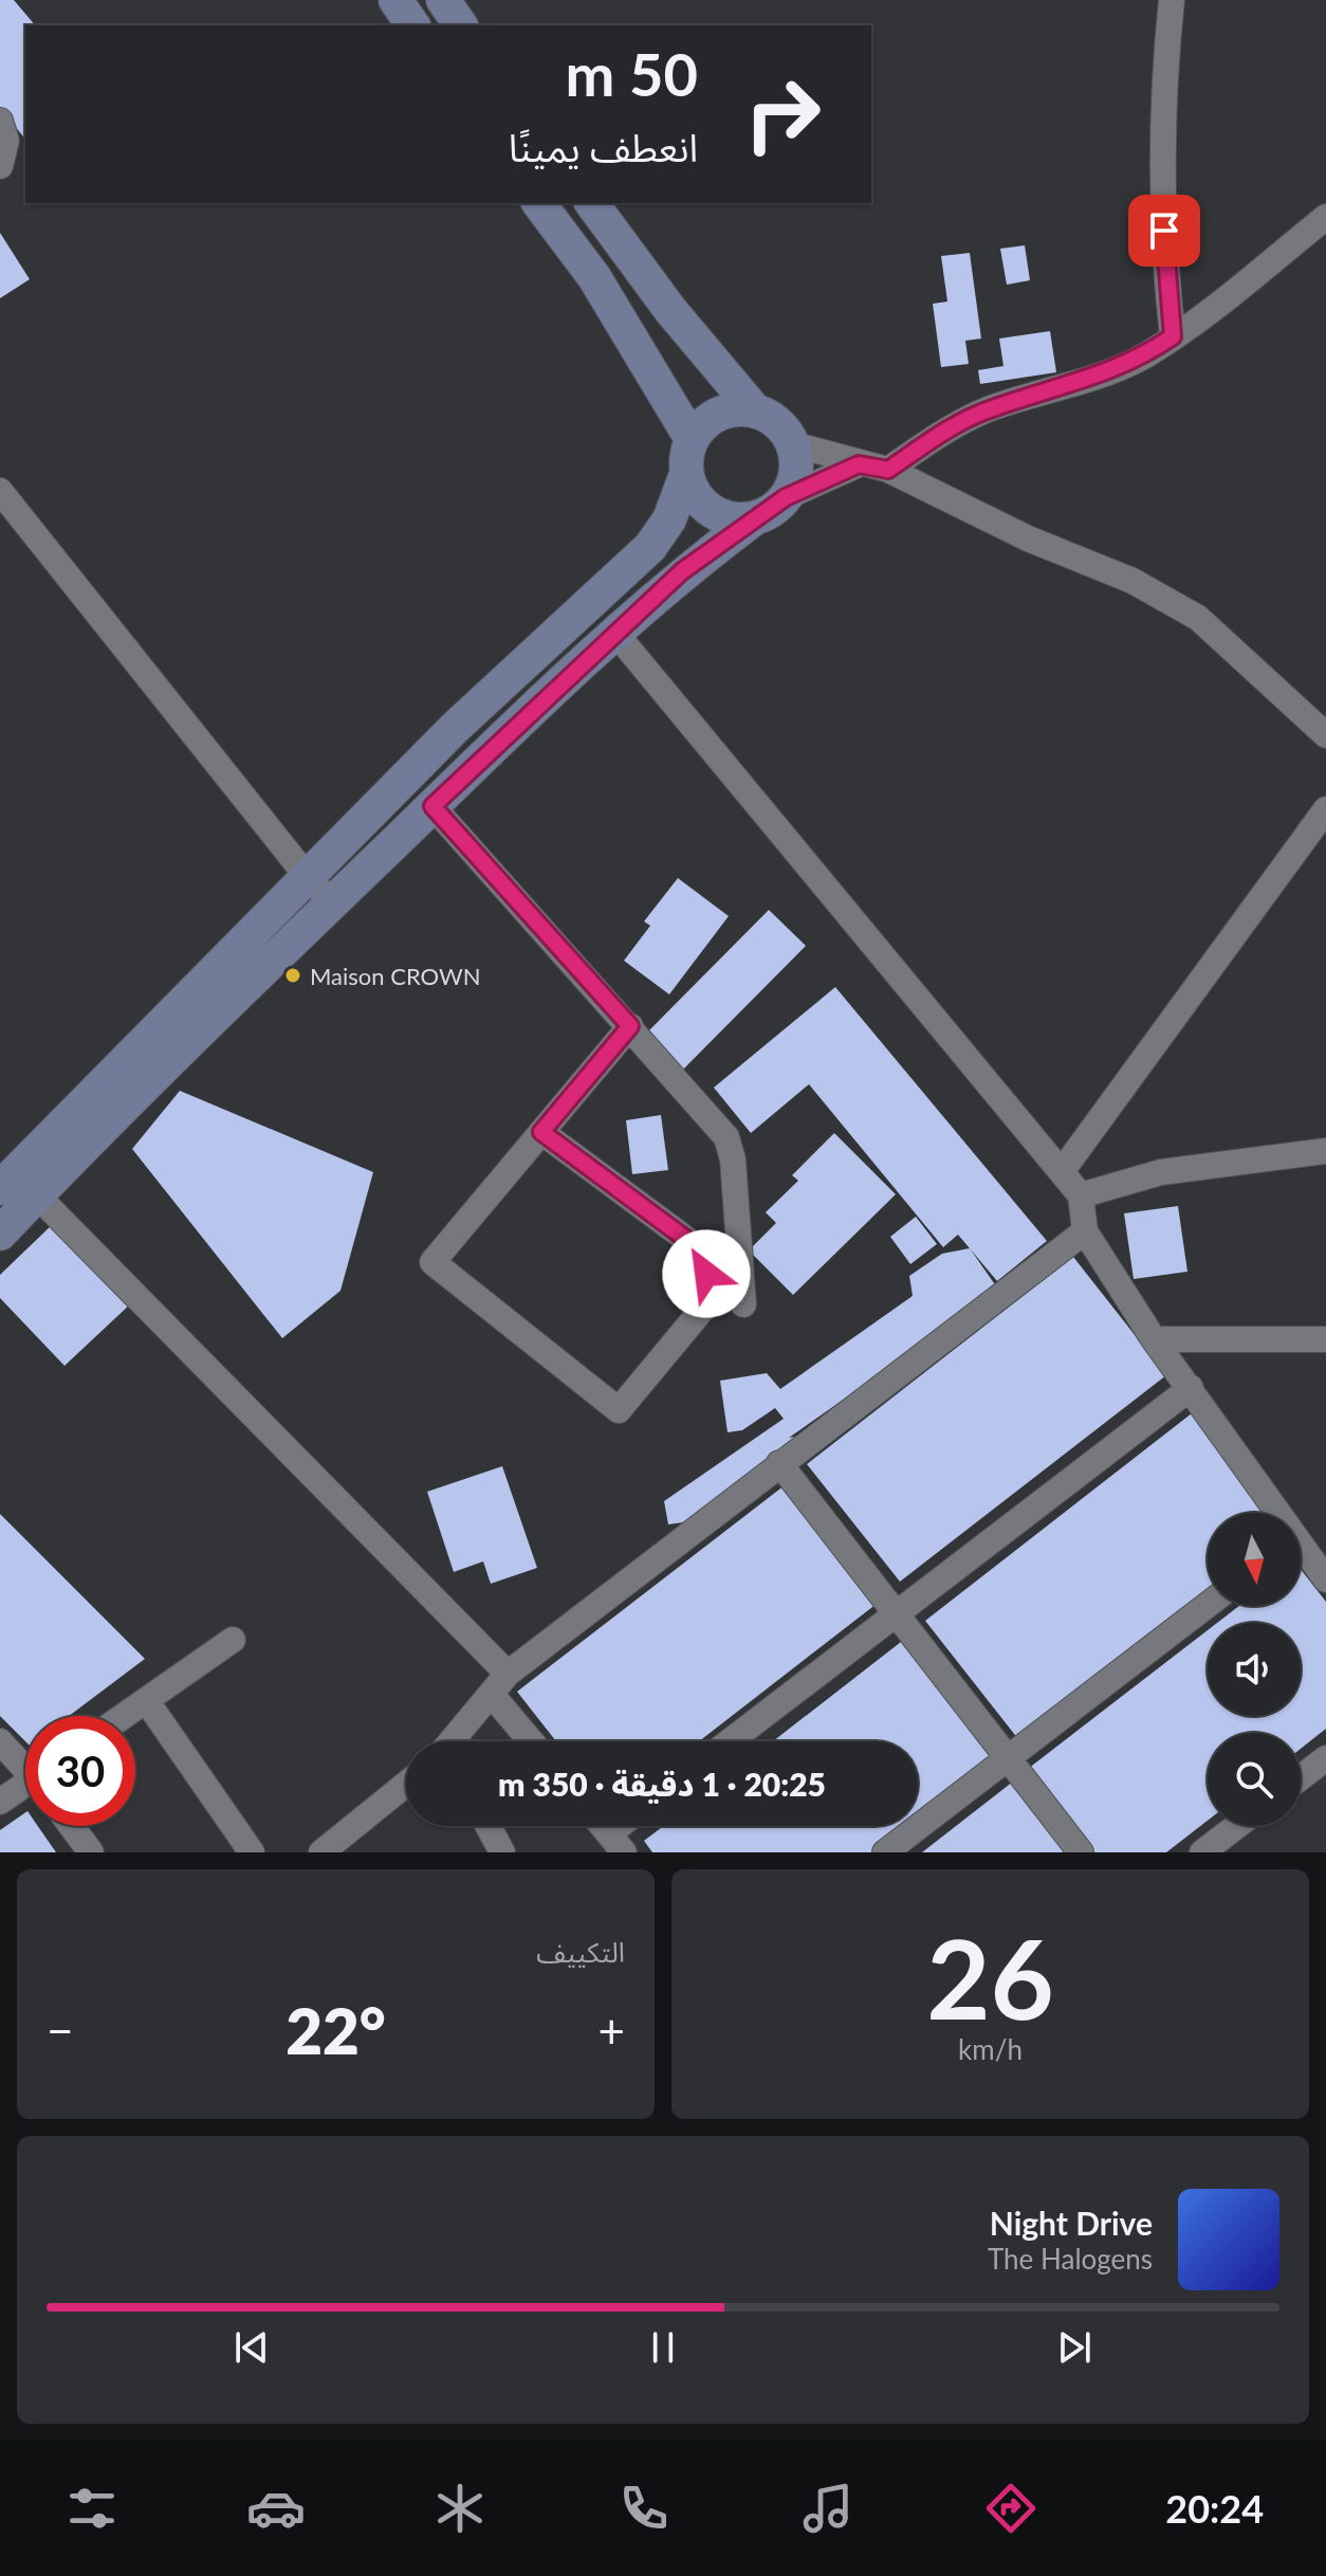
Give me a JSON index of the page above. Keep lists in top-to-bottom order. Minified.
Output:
{"places":["Maison CROWN"],"north":"bottom","page":{"turn":["50 m","انعطف يمينًا"],"limit":"30","trip":"20:25 · 1 دقيقة · 350 m","tile":[["26","km/h"],"التكييف"],"heat":["−","22°","+"],"song":["Night Drive","The Halogens"],"tabs":"20:24"}}
